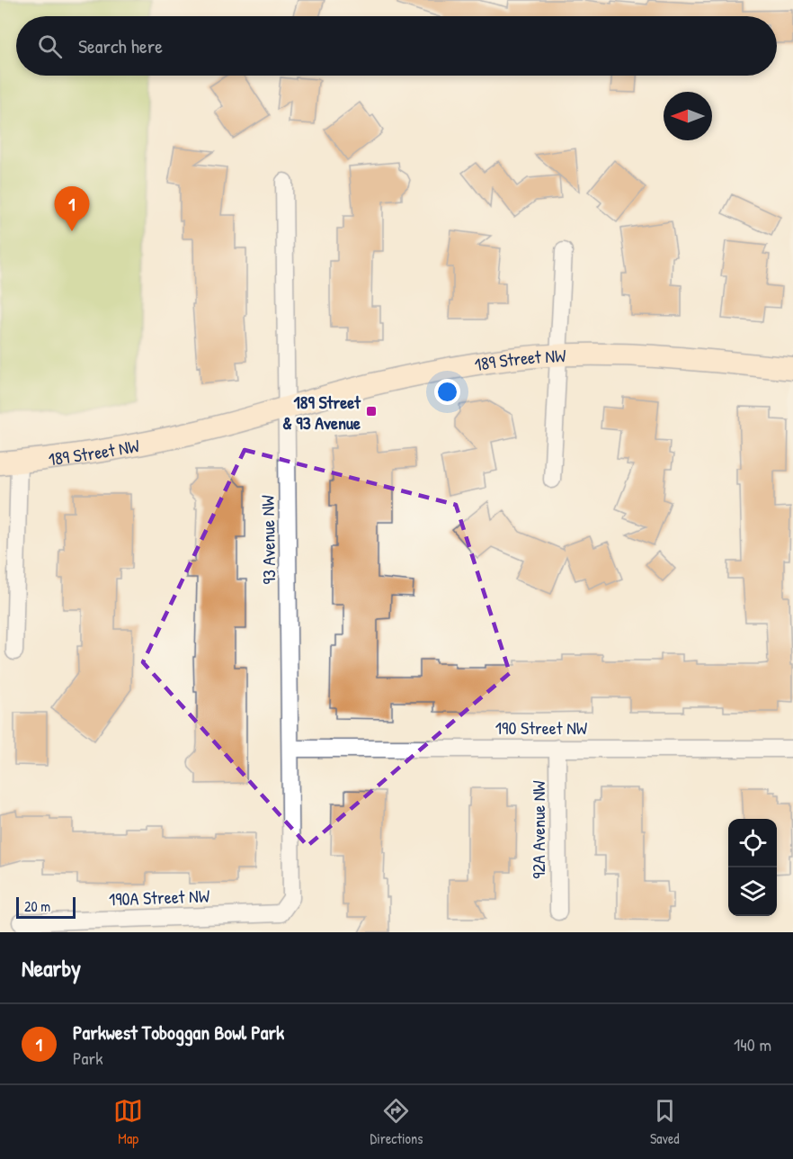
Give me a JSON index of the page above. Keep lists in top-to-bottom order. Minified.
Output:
{"streets":{"street":["189 Street NW","93 Avenue NW","190 Street NW","92A Avenue NW","190A Street NW"]},"crossings":[["189 Street NW","93 Avenue NW"],["93 Avenue NW","190 Street NW"],["93 Avenue NW","190A Street NW"],["190 Street NW","92A Avenue NW"]],"places":{"transit":["189 Street & 93 Avenue"]},"scale_bar":"20 m","north":"left","page":{"search":"Search here","pins":"1","scale":"20 m","heading":"Nearby","list":[{"mark":"1","name":"Parkwest Toboggan Bowl Park","note":"Park","value":"140 m"}],"nav":["Map","Directions","Saved"]}}
